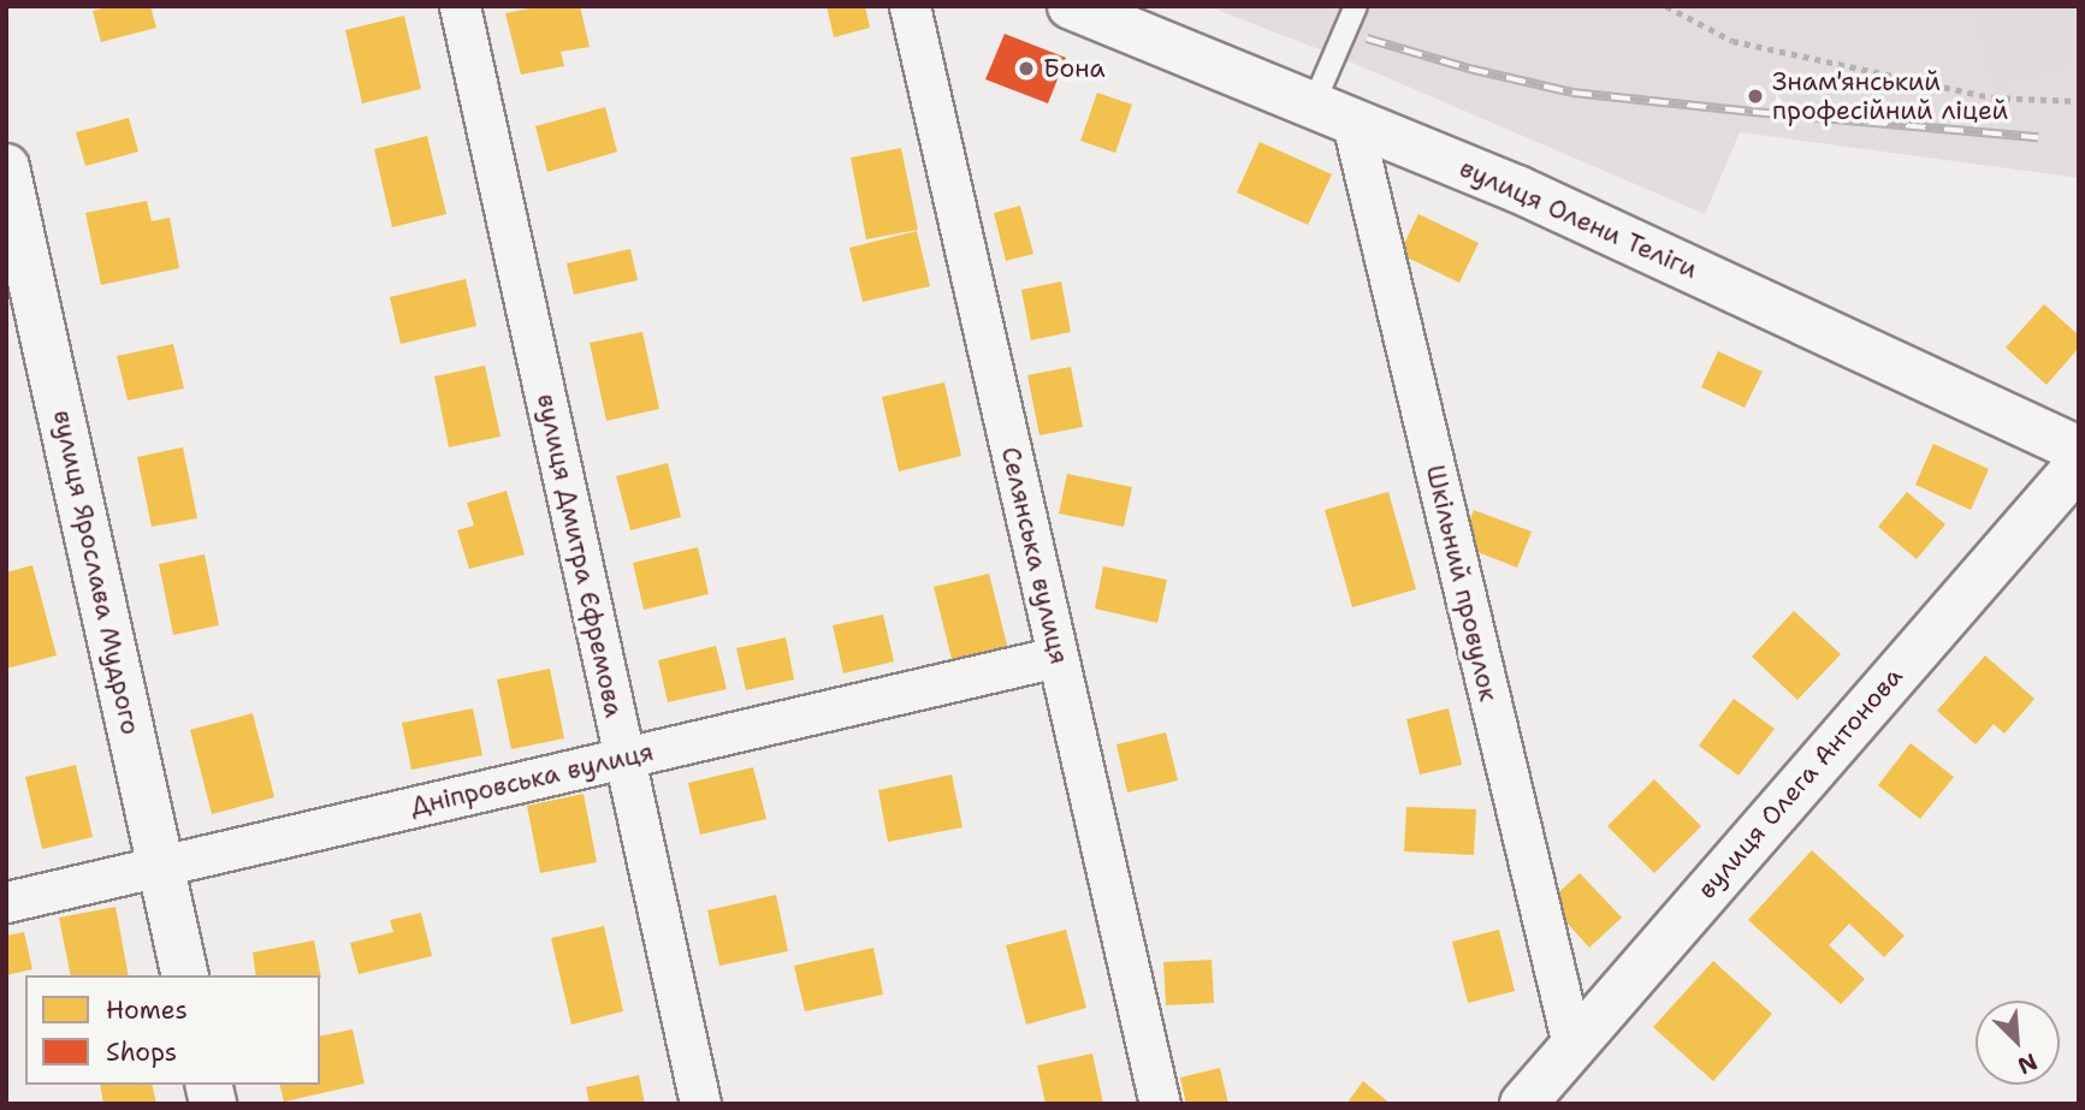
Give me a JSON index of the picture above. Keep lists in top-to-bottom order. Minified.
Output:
{"streets":{"street":["вулиця Олени Теліги","вулиця Дмитра Єфремова","Селянська вулиця","вулиця Ярослава Мудрого","Шкільний провулок","Дніпровська вулиця","вулиця Олега Антонова"]},"crossings":[["вулиця Олени Теліги","Шкільний провулок"],["вулиця Дмитра Єфремова","Дніпровська вулиця"],["Селянська вулиця","Дніпровська вулиця"],["вулиця Ярослава Мудрого","Дніпровська вулиця"],["Шкільний провулок","вулиця Олега Антонова"]],"places":["Бона","Знам'янський професійний ліцей"],"legend":["Homes","Shops"],"north":"bottom right"}
